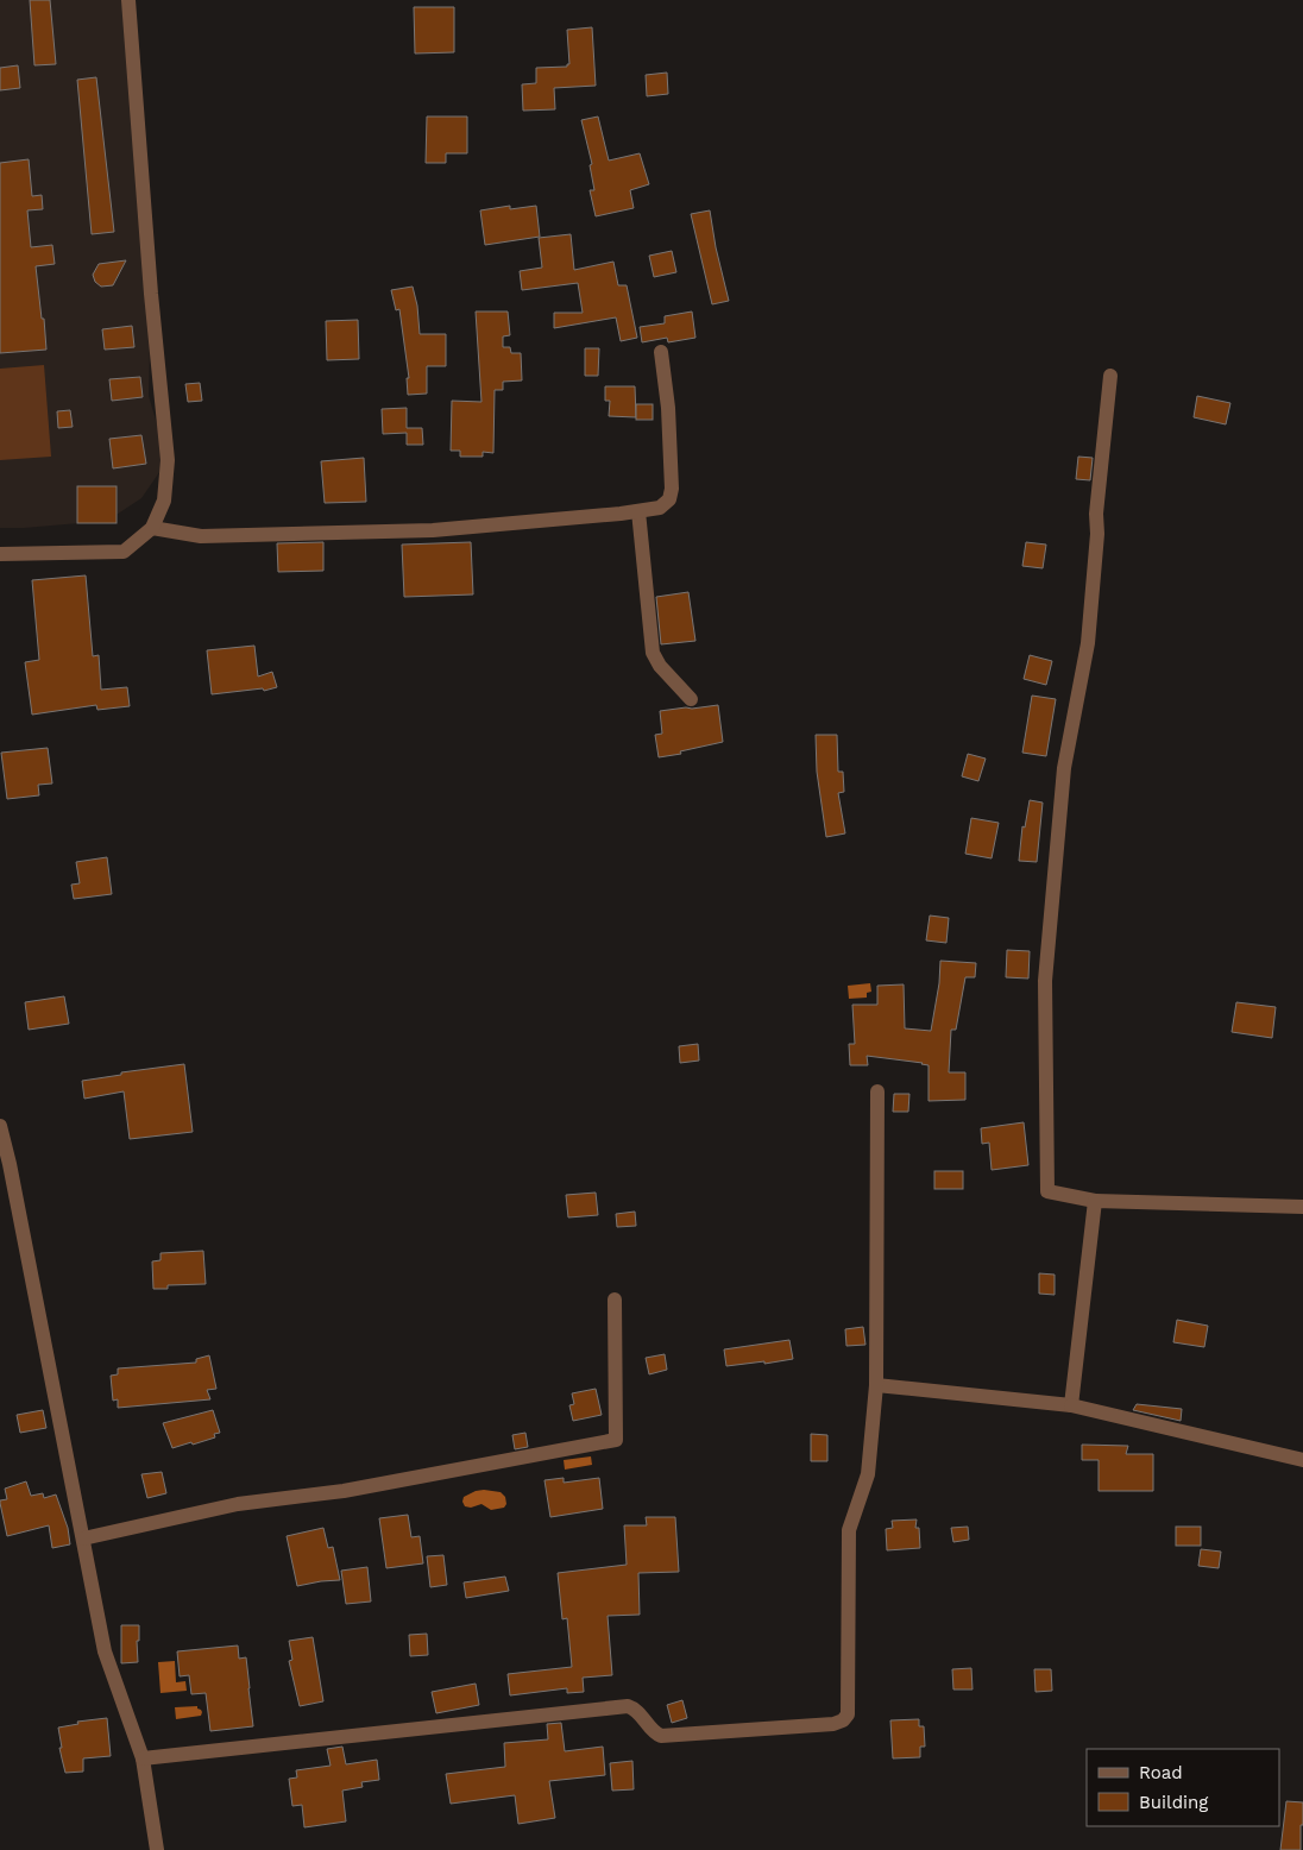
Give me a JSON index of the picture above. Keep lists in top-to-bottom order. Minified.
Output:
{"legend":["Road","Building"]}
